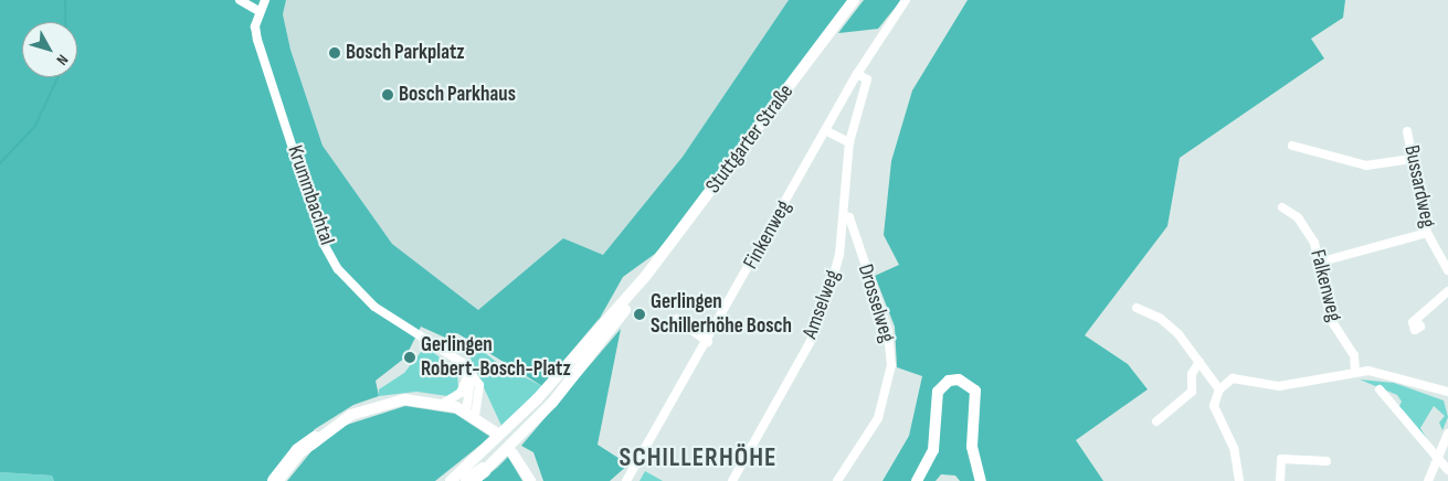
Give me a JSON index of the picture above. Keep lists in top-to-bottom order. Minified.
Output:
{"streets":{"main road":["Stuttgarter Straße"],"street":["Bussardweg","Krummbachtal","Finkenweg","Falkenweg","Drosselweg","Amselweg"]},"crossings":[["Finkenweg","Amselweg"],["Drosselweg","Amselweg"]],"districts":["SCHILLERHÖHE"],"places":["Bosch Parkplatz","Bosch Parkhaus","Gerlingen Schillerhöhe Bosch","Gerlingen Robert-Bosch-Platz"],"north":"bottom right"}
